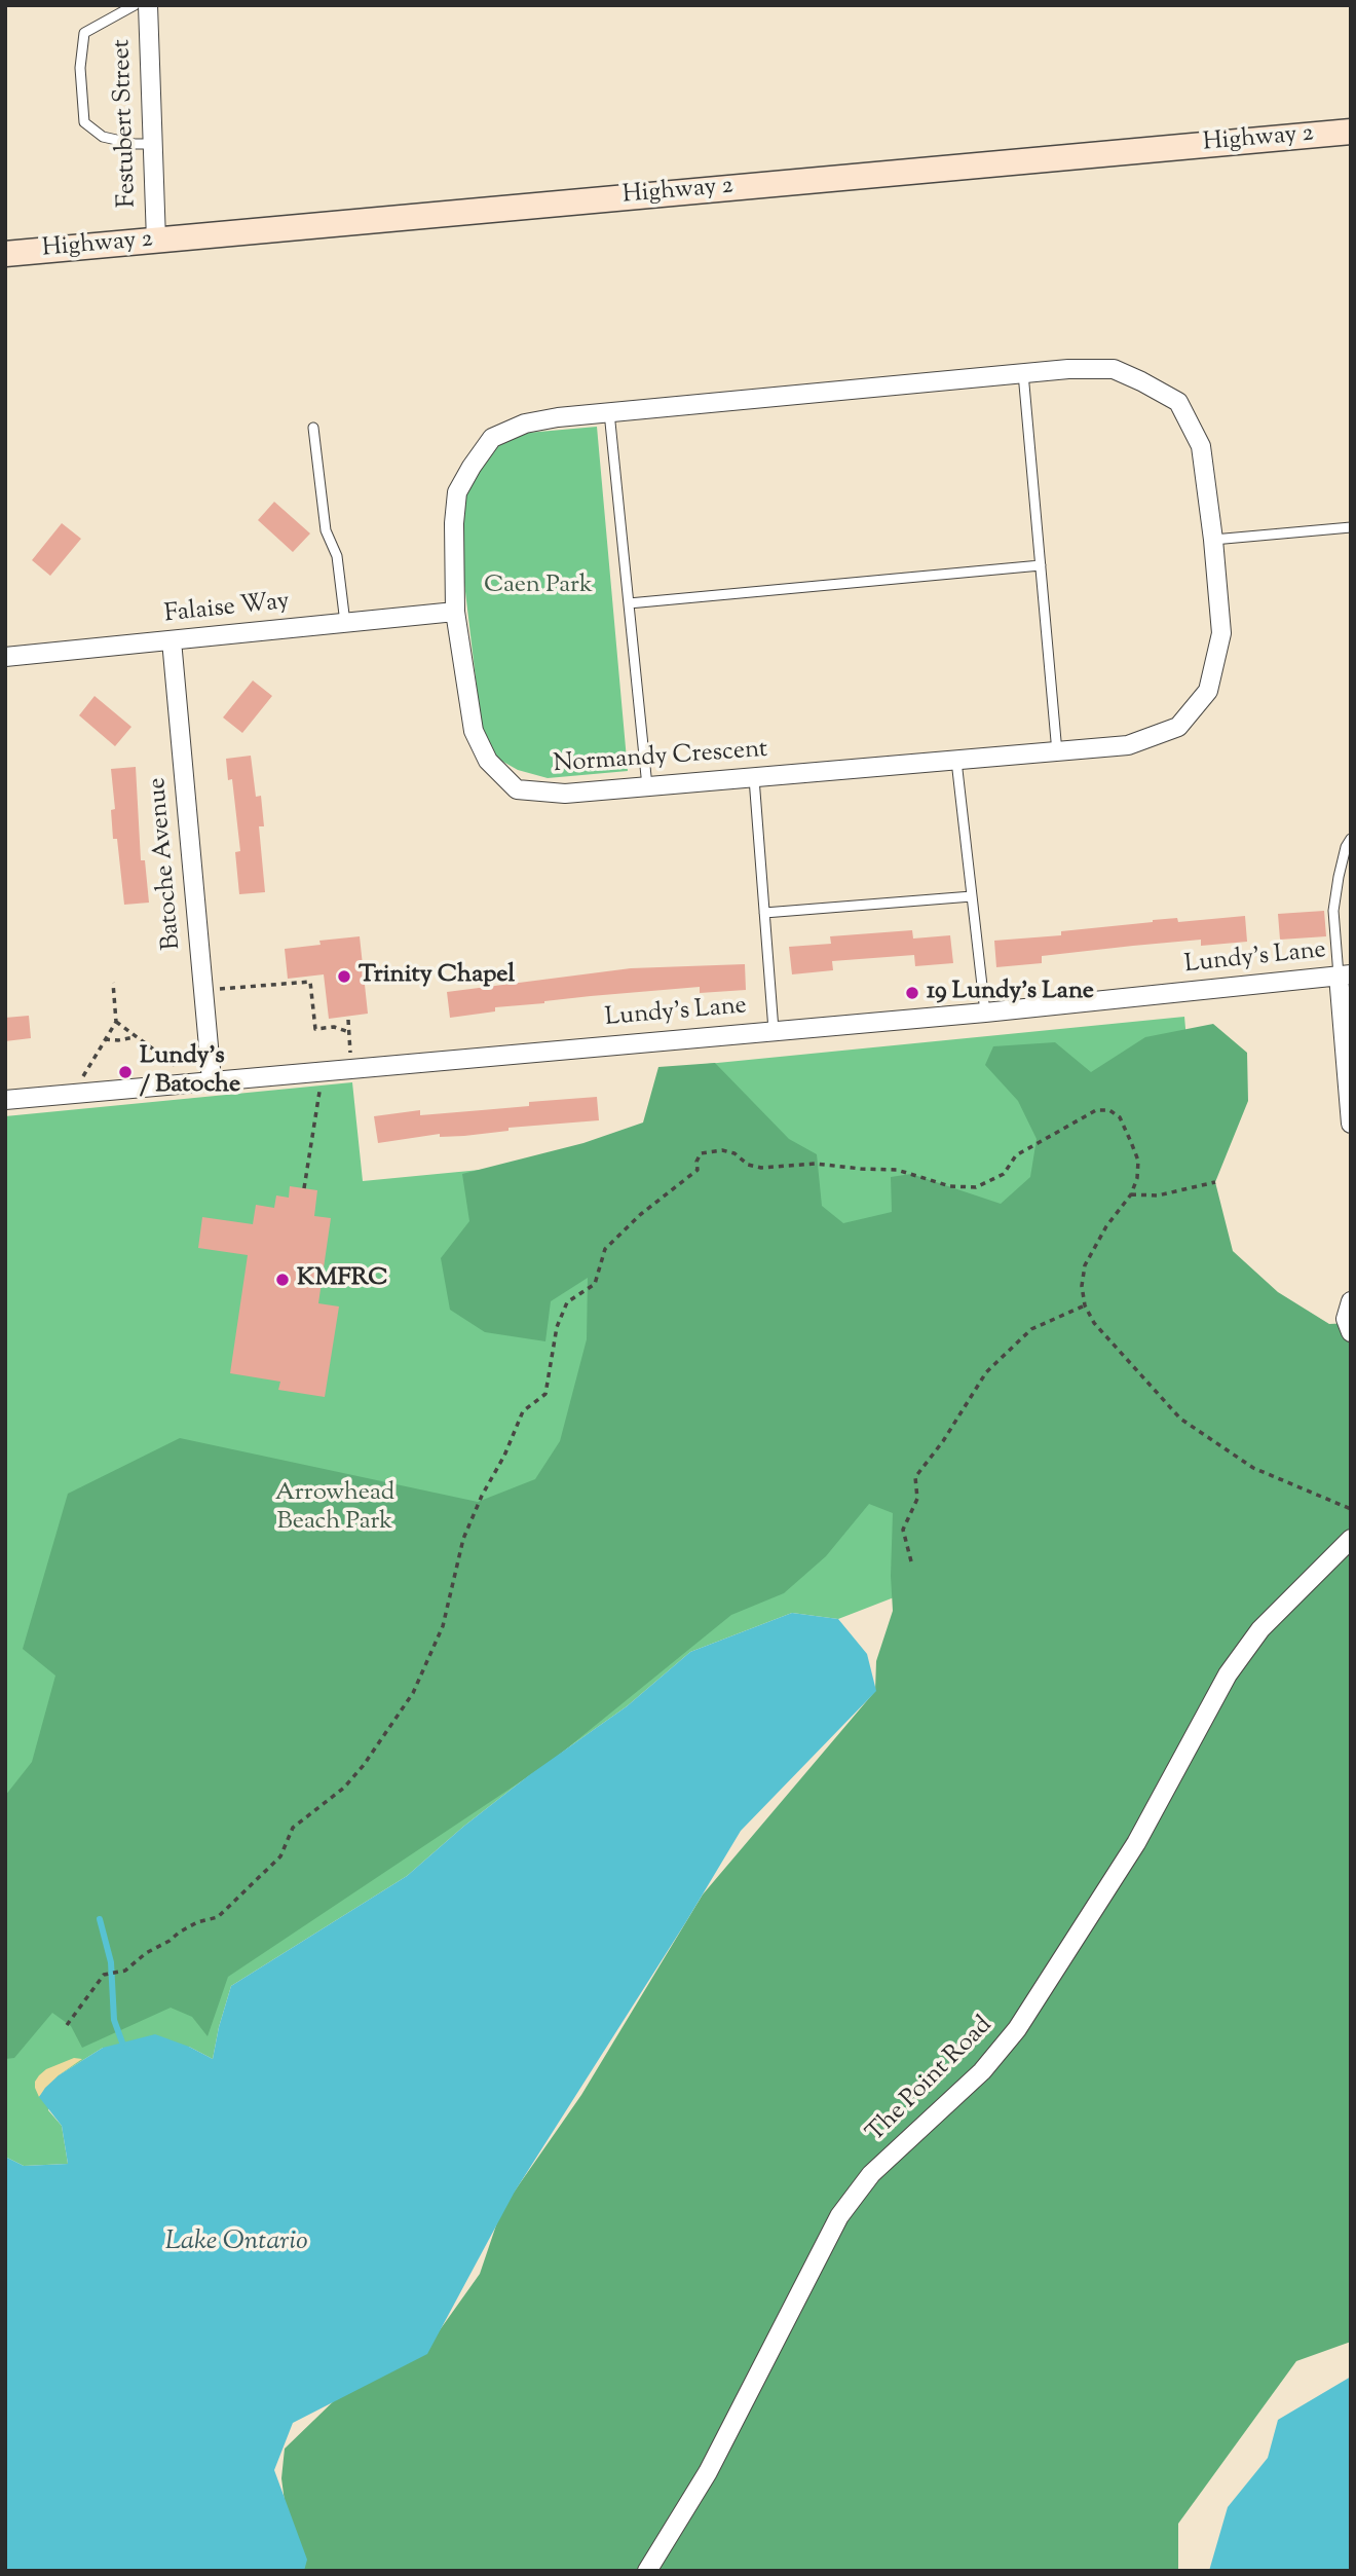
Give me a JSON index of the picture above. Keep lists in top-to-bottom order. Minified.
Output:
{"streets":{"main road":["Highway 2"],"street":["Festubert Street","Falaise Way","Normandy Crescent","Batoche Avenue","Lundy's Lane","The Point Road"]},"crossings":[["Festubert Street","Highway 2"],["Falaise Way","Normandy Crescent"],["Falaise Way","Batoche Avenue"],["Batoche Avenue","Lundy's Lane"]],"water":["Lake Ontario"],"parks":["Caen Park","Arrowhead Beach Park"],"places":["Trinity Chapel","19 Lundy's Lane","Lundy's / Batoche","KMFRC"]}
